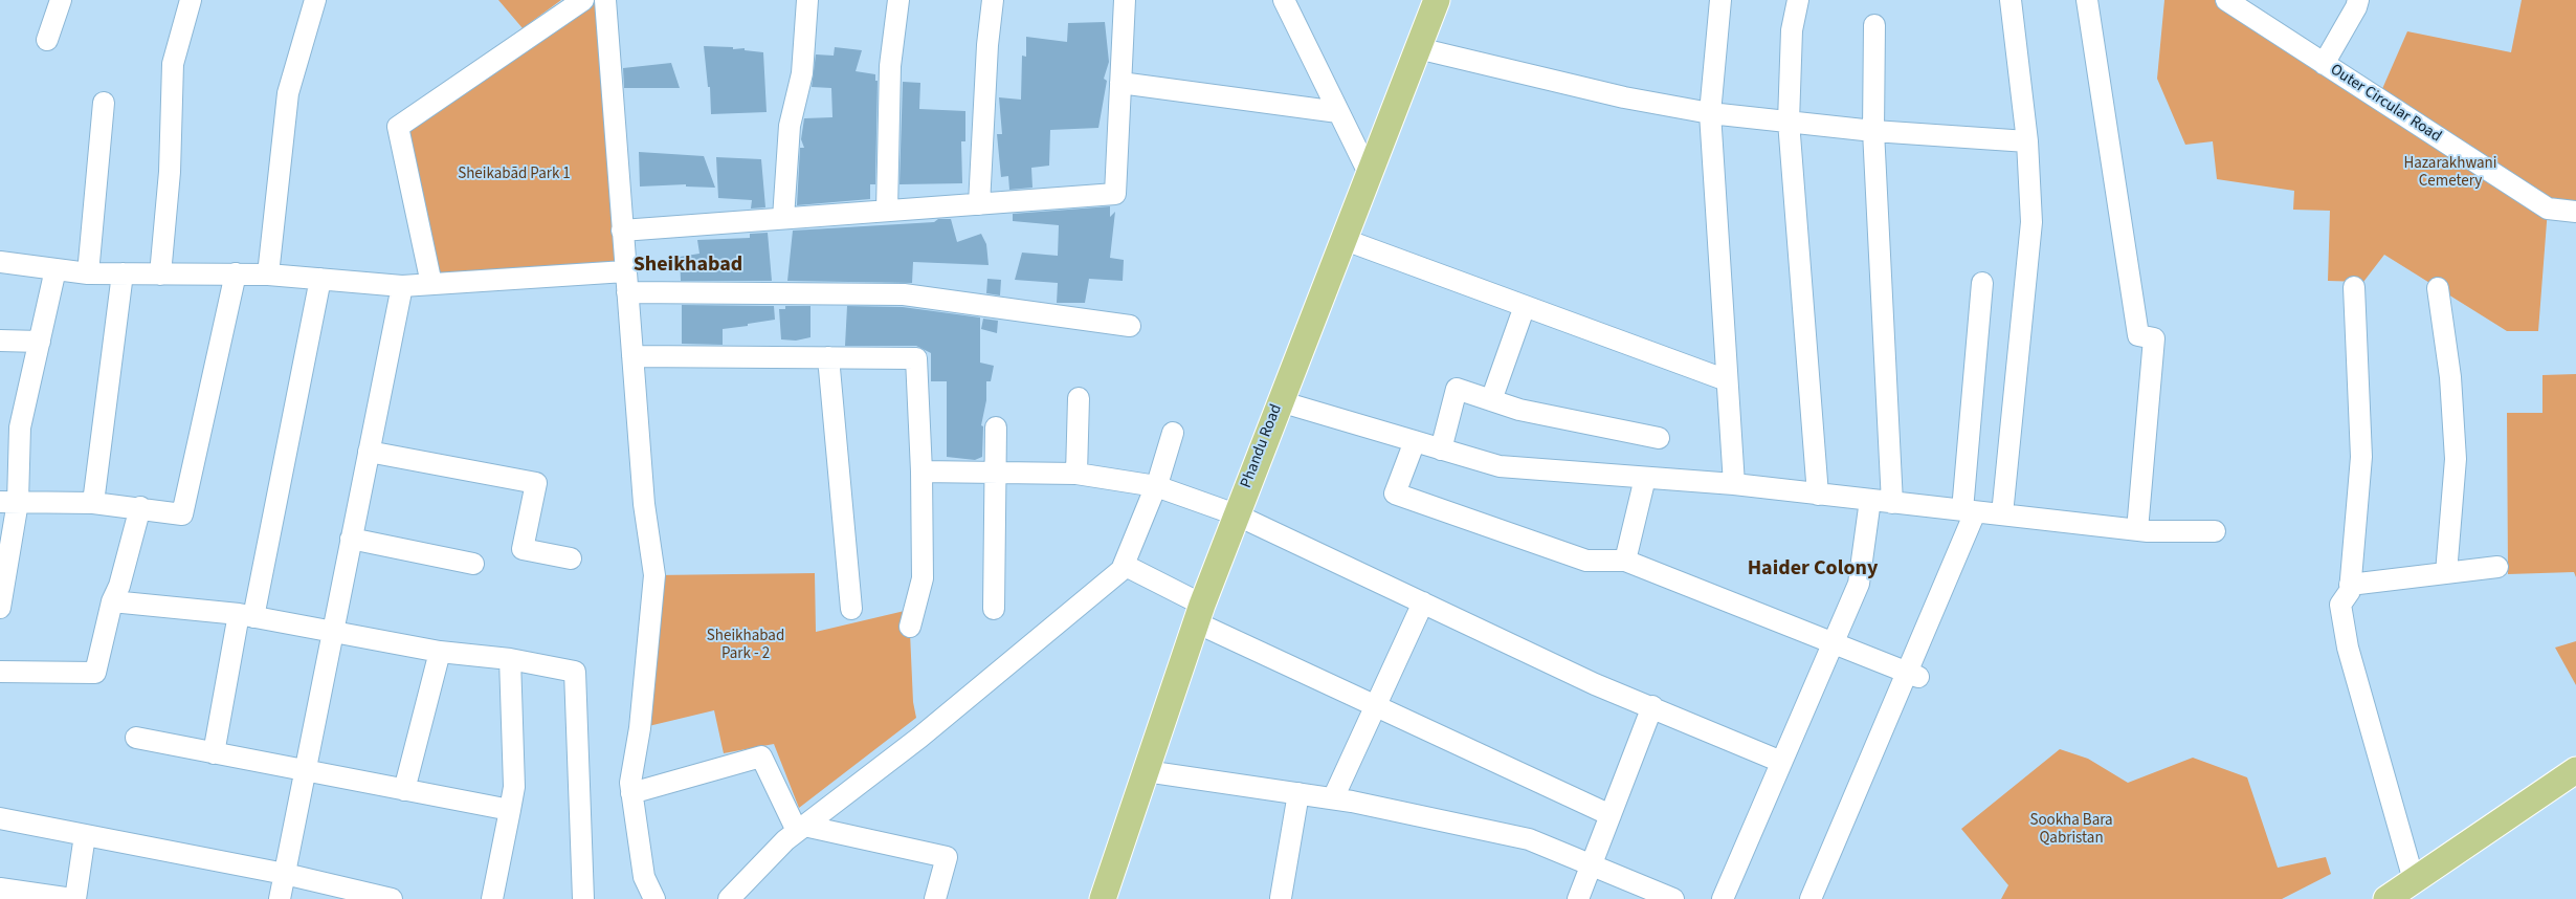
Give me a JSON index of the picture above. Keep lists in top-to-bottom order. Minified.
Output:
{"streets":{"main road":["Phandu Road"],"street":["Outer Circular Road"]},"districts":["Sheikhabad","Haider Colony"],"parks":["Hazarakhwani Cemetery","Sheikabād Park 1","Sheikhabad Park - 2","Sookha Bara Qabristan"]}
